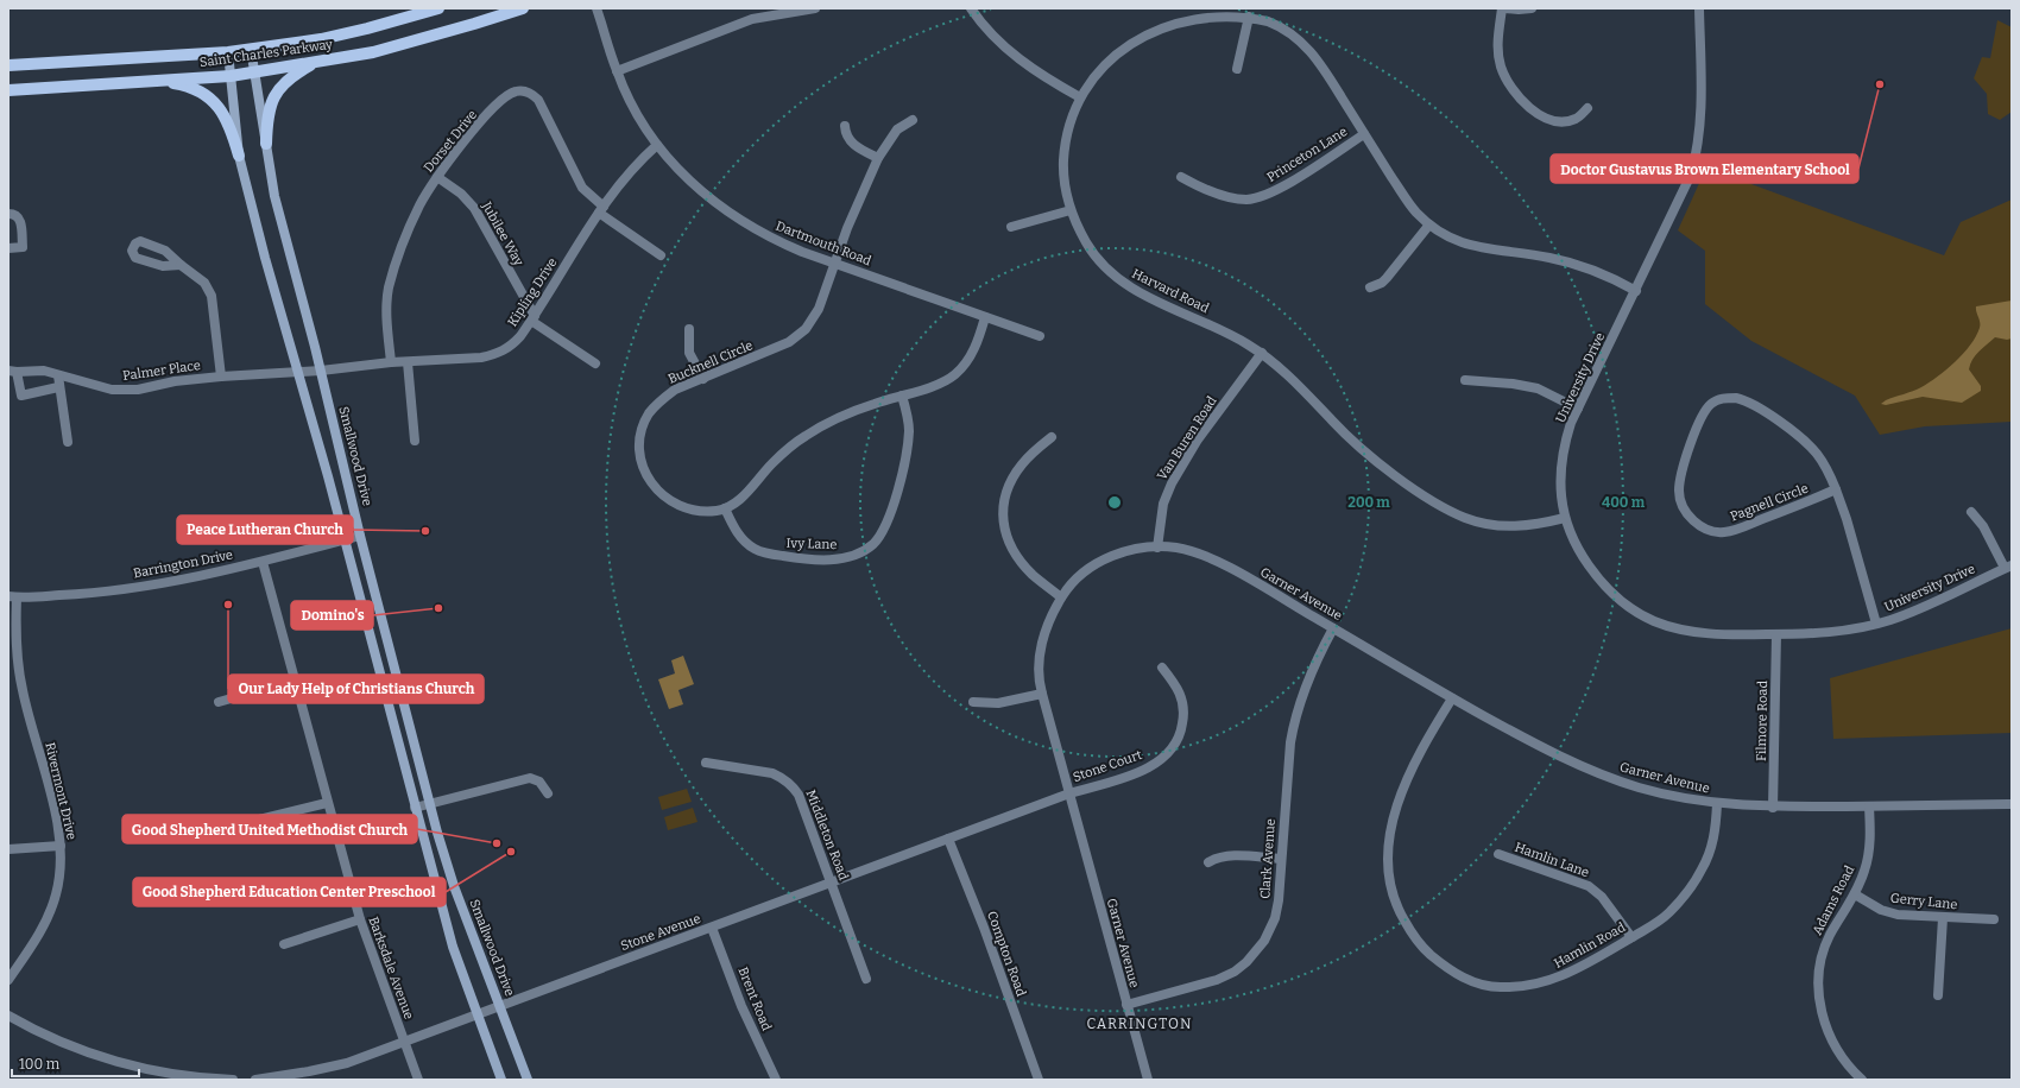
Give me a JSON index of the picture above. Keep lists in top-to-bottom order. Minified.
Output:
{"streets":{"main road":["Saint Charles Parkway","Smallwood Drive"],"street":["Dorset Drive","Princeton Lane","Jubilee Way","Dartmouth Road","Harvard Road","Kipling Drive","Bucknell Circle","Palmer Place","University Drive","Van Buren Road","Pagnell Circle","Ivy Lane","Barrington Drive","Garner Avenue","Filmore Road","Stone Court","Rivermont Drive","Middleton Road","Clark Avenue","Hamlin Lane","Adams Road","Gerry Lane","Stone Avenue","Hamlin Road","Compton Road","Barksdale Avenue","Brent Road"]},"crossings":[["Saint Charles Parkway","Smallwood Drive"],["Dorset Drive","Jubilee Way"],["Dorset Drive","Kipling Drive"],["Princeton Lane","Harvard Road"],["Jubilee Way","Kipling Drive"],["Dartmouth Road","Kipling Drive"],["Dartmouth Road","Bucknell Circle"],["Harvard Road","University Drive"],["Harvard Road","Van Buren Road"],["Kipling Drive","Palmer Place"],["Kipling Drive","Smallwood Drive"],["Bucknell Circle","Ivy Lane"],["Palmer Place","Smallwood Drive"],["University Drive","Pagnell Circle"],["University Drive","Filmore Road"],["Van Buren Road","Garner Avenue"],["Smallwood Drive","Barrington Drive"],["Smallwood Drive","Stone Avenue"],["Barrington Drive","Rivermont Drive"],["Barrington Drive","Barksdale Avenue"],["Garner Avenue","Filmore Road"],["Garner Avenue","Stone Court"],["Garner Avenue","Clark Avenue"],["Garner Avenue","Adams Road"],["Garner Avenue","Stone Avenue"],["Garner Avenue","Hamlin Road"],["Stone Court","Stone Avenue"],["Middleton Road","Stone Avenue"],["Hamlin Lane","Hamlin Road"],["Adams Road","Gerry Lane"],["Stone Avenue","Compton Road"],["Stone Avenue","Barksdale Avenue"],["Stone Avenue","Brent Road"]],"districts":["CARRINGTON"],"places":["Doctor Gustavus Brown Elementary School","Peace Lutheran Church","Our Lady Help of Christians Church","Domino's","Good Shepherd United Methodist Church","Good Shepherd Education Center Preschool"],"scale_bar":"100 m","rings":["200 m","400 m"]}
